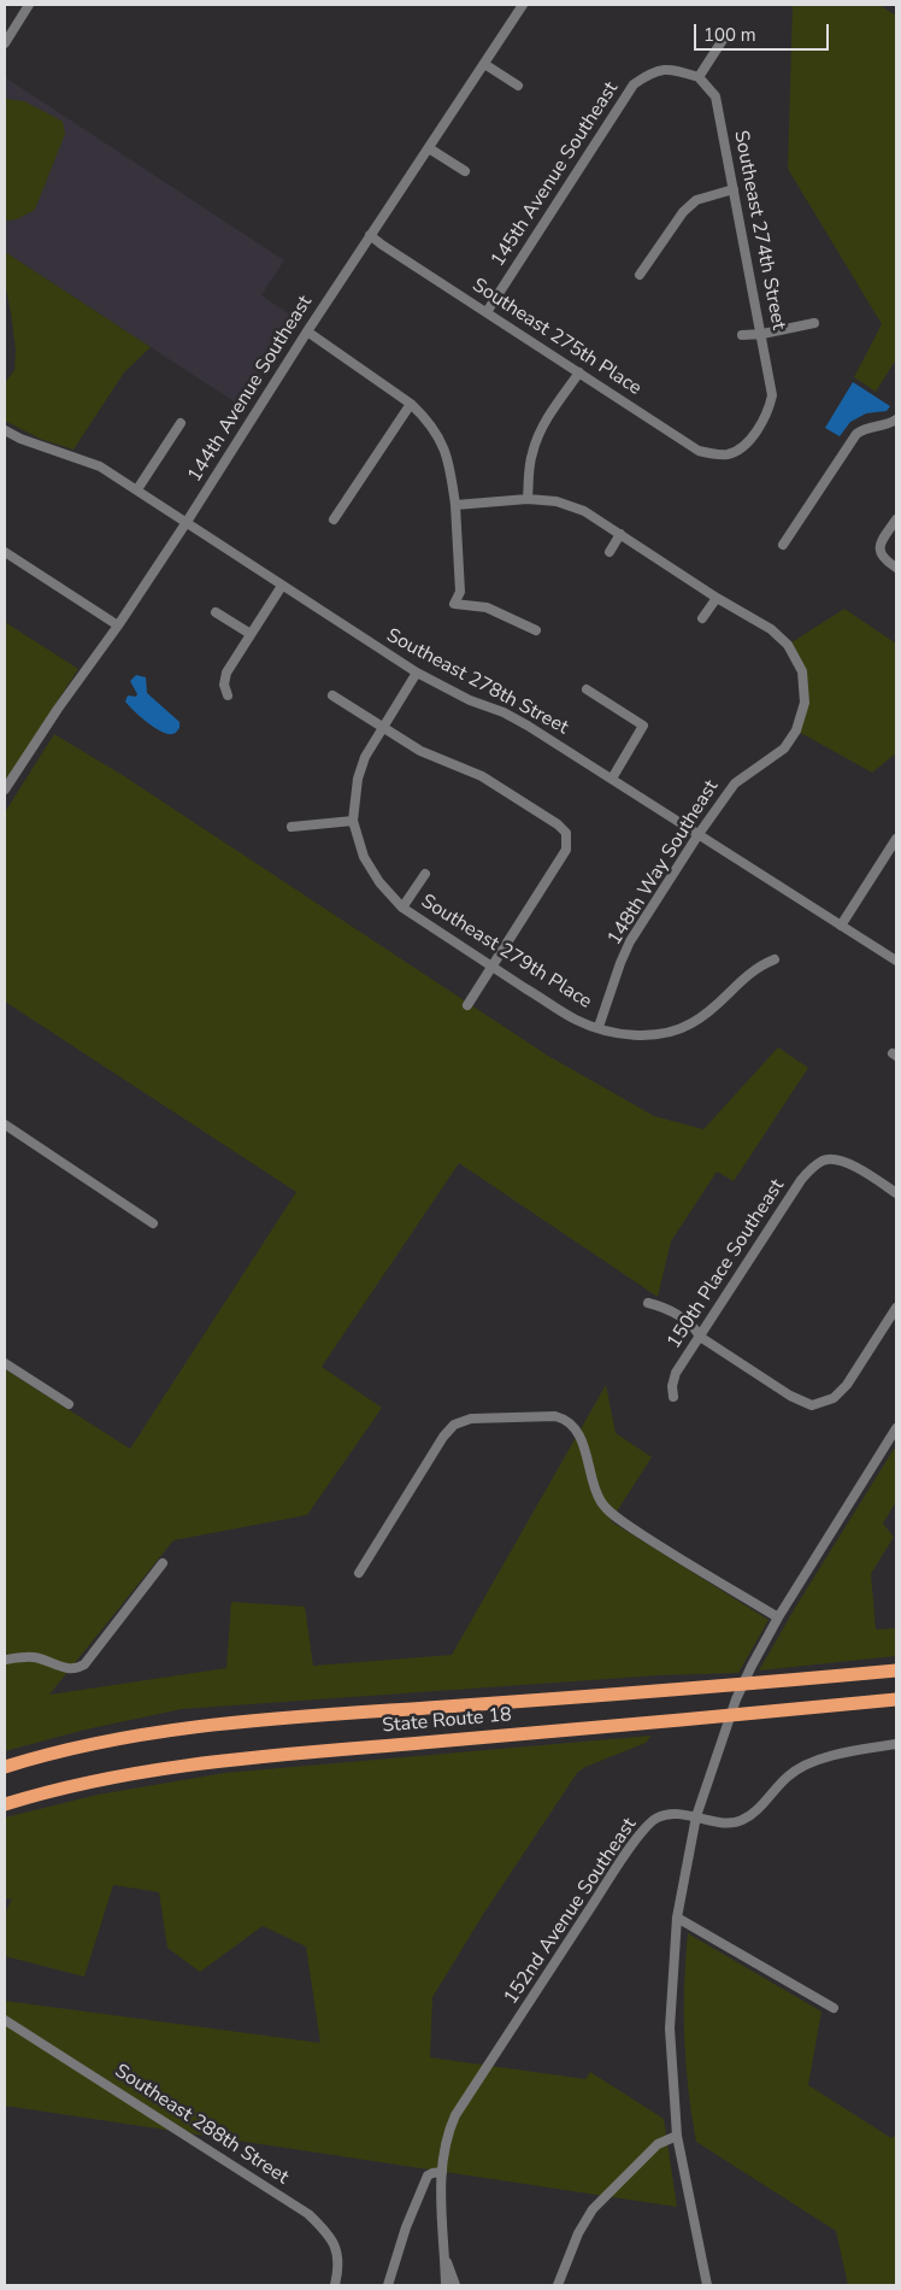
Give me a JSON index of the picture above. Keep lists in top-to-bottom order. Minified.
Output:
{"streets":{"highway":["State Route 18"],"street":["145th Avenue Southeast","Southeast 274th Street","Southeast 275th Place","144th Avenue Southeast","Southeast 278th Street","148th Way Southeast","Southeast 279th Place","150th Place Southeast","152nd Avenue Southeast","Southeast 288th Street"]},"crossings":[["145th Avenue Southeast","Southeast 274th Street"],["145th Avenue Southeast","Southeast 275th Place"],["Southeast 274th Street","Southeast 275th Place"],["Southeast 275th Place","144th Avenue Southeast"],["144th Avenue Southeast","Southeast 278th Street"],["Southeast 278th Street","148th Way Southeast"],["148th Way Southeast","Southeast 279th Place"]],"scale_bar":"100 m"}
